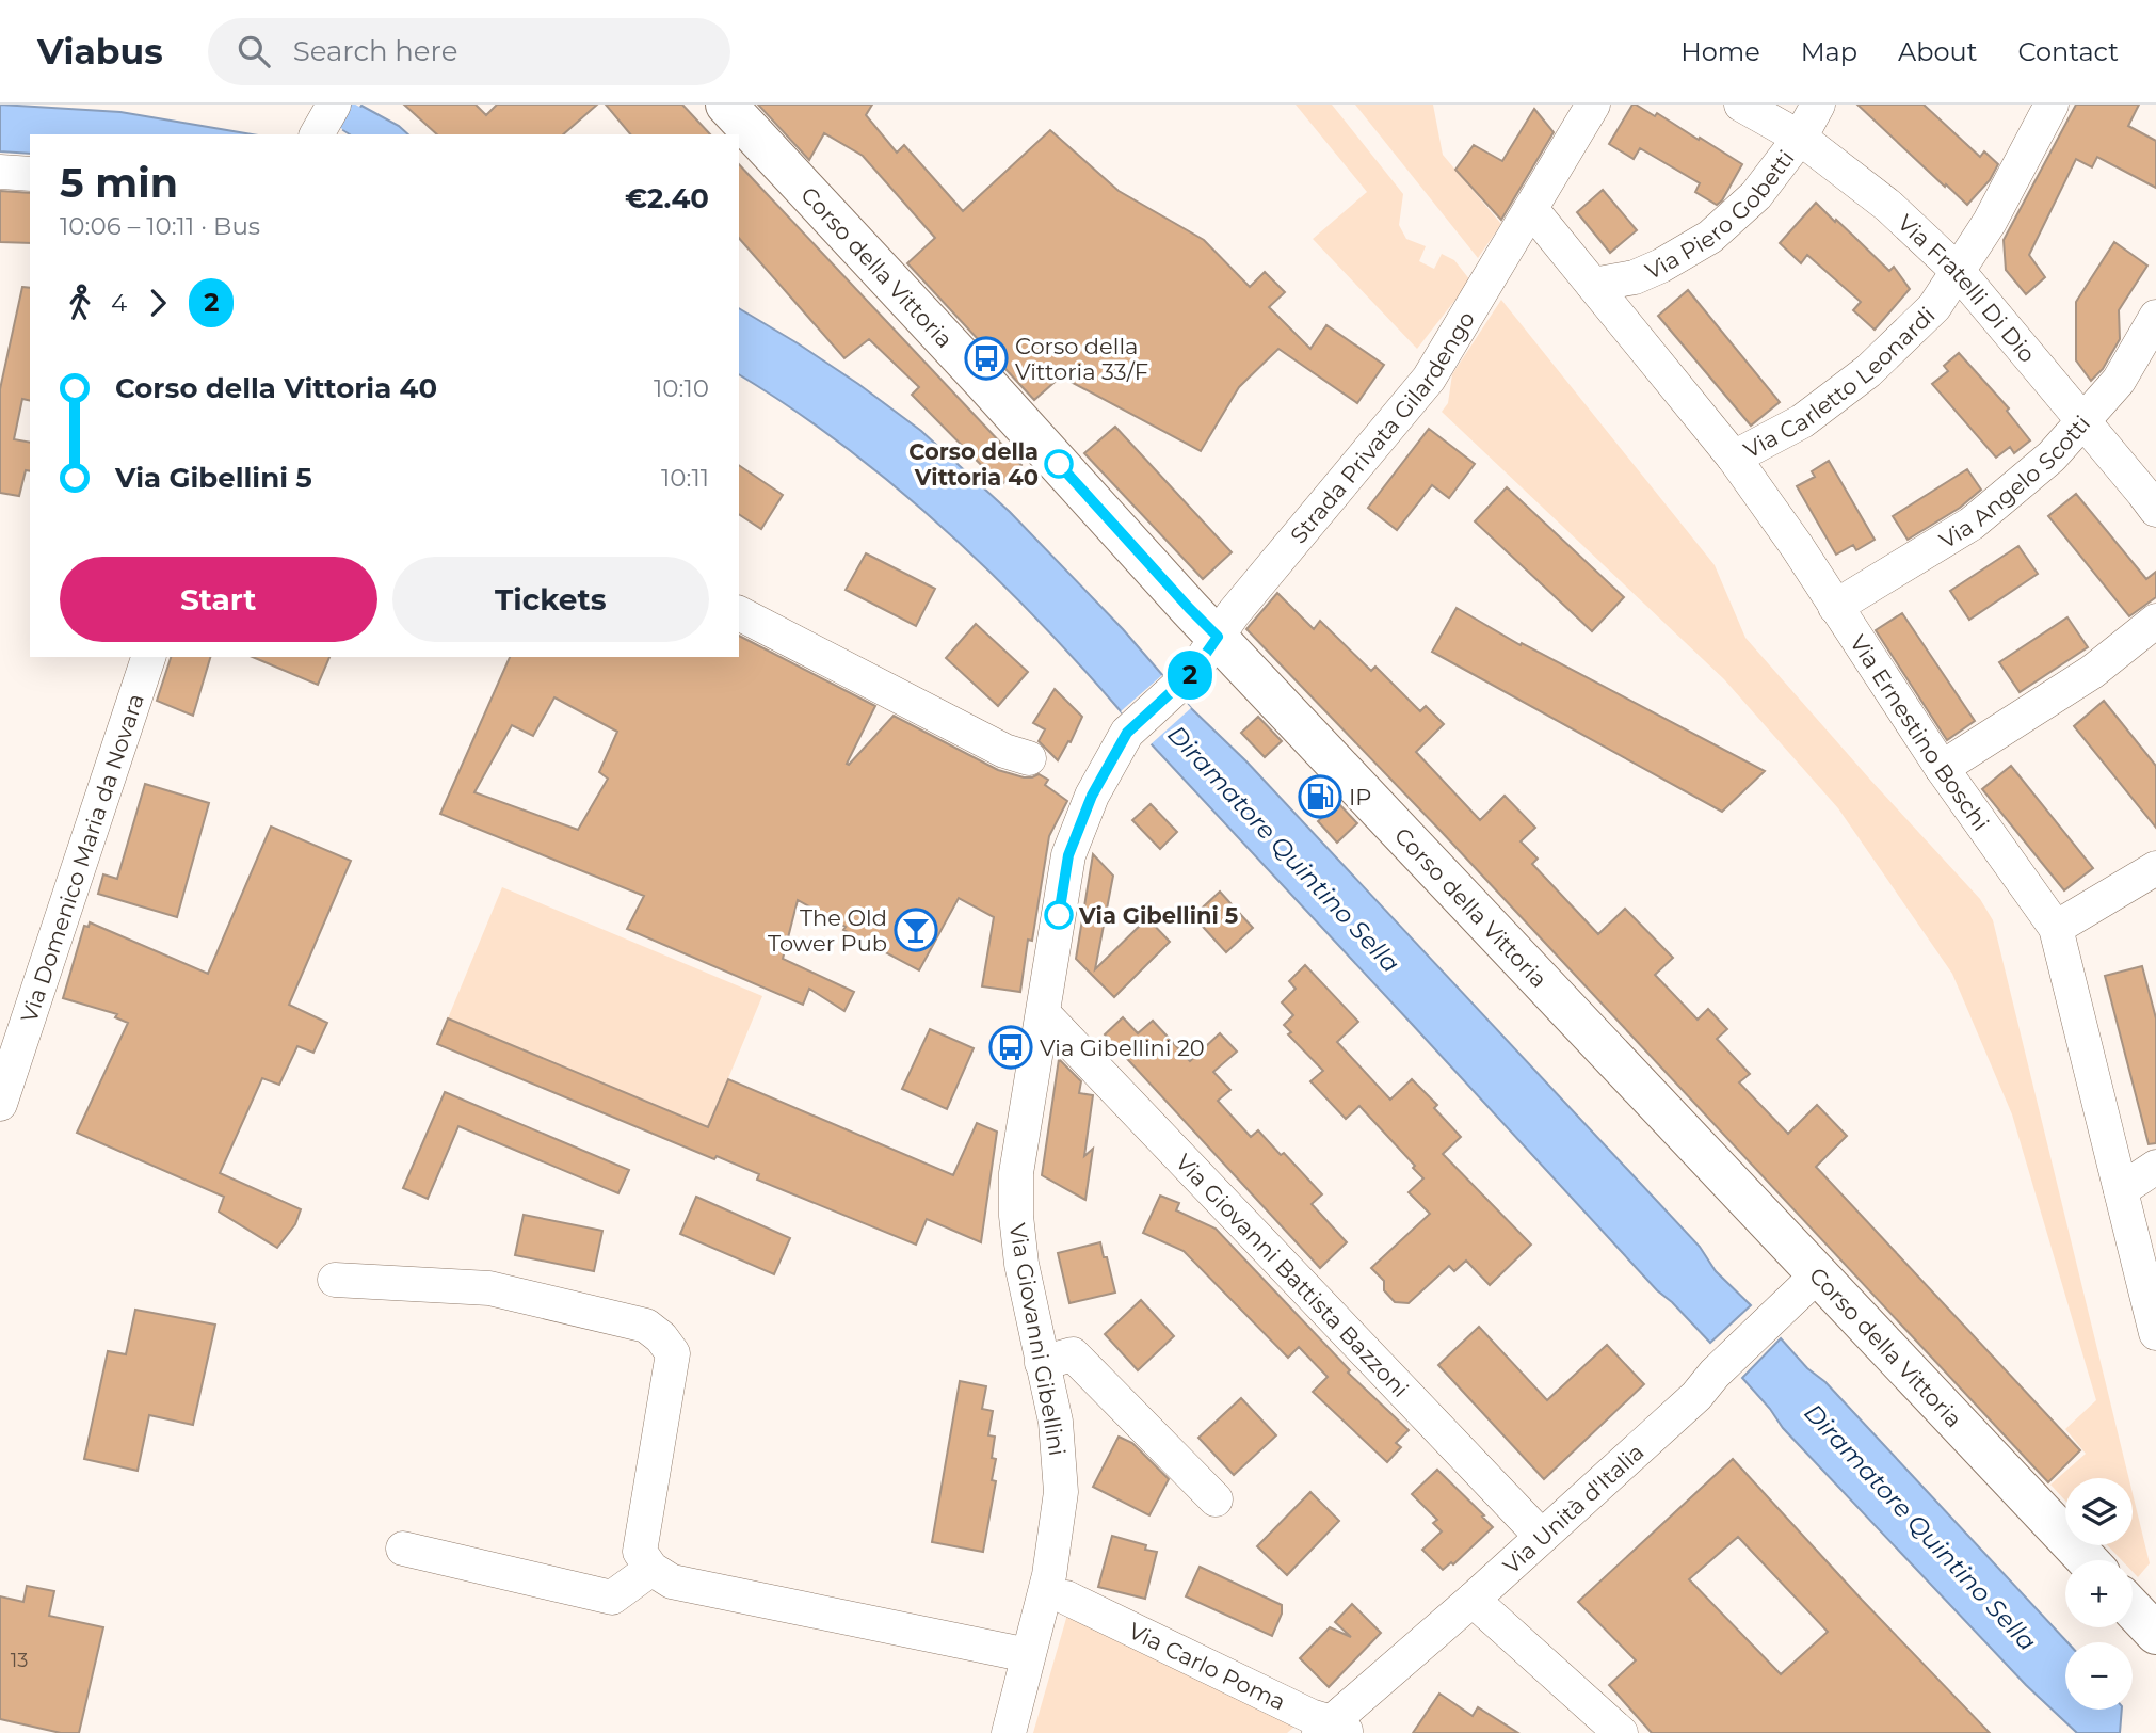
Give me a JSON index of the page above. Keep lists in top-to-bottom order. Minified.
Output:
{"streets":{"main road":["Corso della Vittoria"],"street":["Via Piero Gobetti","Via Fratelli Di Dio","Via Carletto Leonardi","Strada Privata Gilardengo","Via Angelo Scotti","Via Ernestino Boschi","Via Domenico Maria da Novara","Via Giovanni Battista Bazzoni","Via Giovanni Gibellini","Via Unità d'Italia","Via Carlo Poma"]},"crossings":[["Via Piero Gobetti","Via Fratelli Di Dio"],["Via Piero Gobetti","Via Ernestino Boschi"],["Corso della Vittoria","Strada Privata Gilardengo"],["Corso della Vittoria","Via Giovanni Gibellini"],["Corso della Vittoria","Via Unità d'Italia"],["Via Fratelli Di Dio","Via Carletto Leonardi"],["Via Fratelli Di Dio","Via Angelo Scotti"],["Via Carletto Leonardi","Via Ernestino Boschi"],["Strada Privata Gilardengo","Via Ernestino Boschi"],["Strada Privata Gilardengo","Via Giovanni Gibellini"],["Via Angelo Scotti","Via Ernestino Boschi"],["Via Giovanni Battista Bazzoni","Via Giovanni Gibellini"],["Via Giovanni Battista Bazzoni","Via Unità d'Italia"],["Via Unità d'Italia","Via Carlo Poma"]],"water":["Diramatore Quintino Sella"],"places":{"bus stop":["Corso della Vittoria 33/F","Via Gibellini 20"],"other":["Corso della Vittoria 40","Via Gibellini 5"],"fuel station":["IP"],"bar":["The Old Tower Pub"]},"lines":["bus line 2"],"house_numbers":["13"],"page":{"header":"Viabus","search":"Search here","nav":["Home","Map","About","Contact"],"on_map":"2","heading":["5 min","10:06 – 10:11 · Bus","€2.40"],"legs":["4","2"],"list":[{"name":"Corso della Vittoria 40","value":"10:10"},{"name":"Via Gibellini 5","value":"10:11"}],"buttons":["Start","Tickets"],"map_buttons":["+","−"]}}
